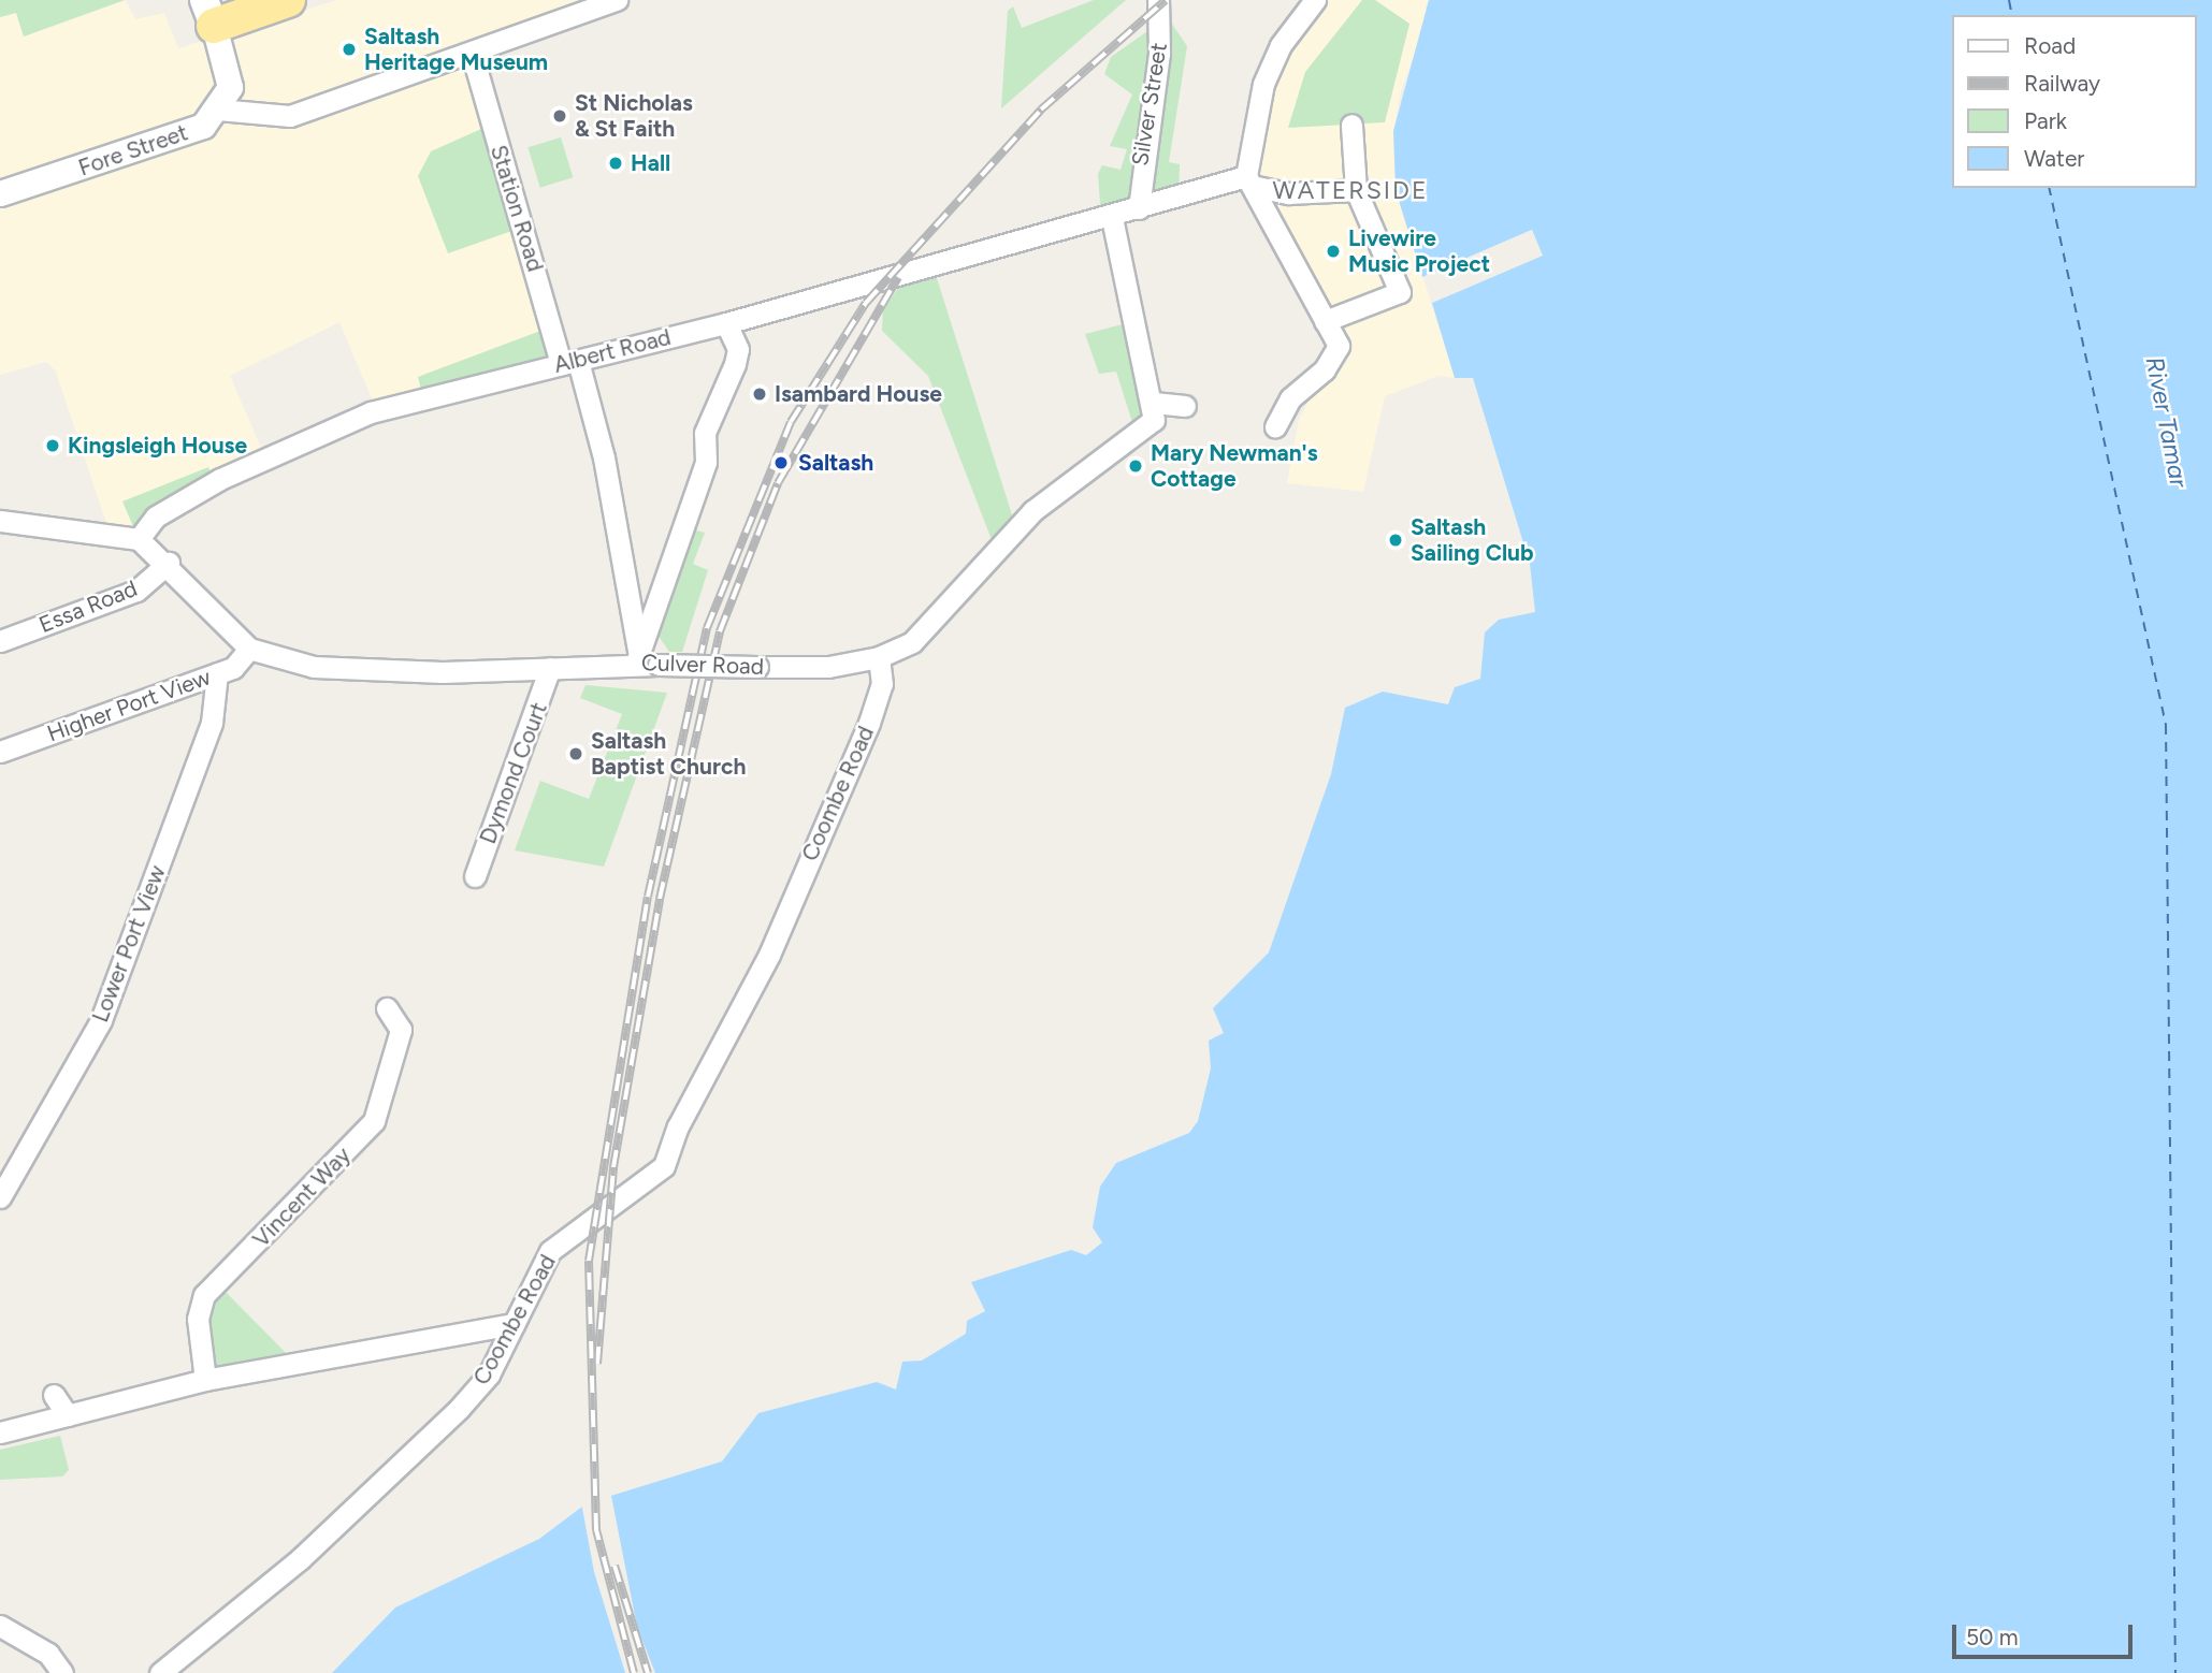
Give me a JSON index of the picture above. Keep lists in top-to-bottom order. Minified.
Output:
{"streets":{"street":["Silver Street","Fore Street","Station Road","Albert Road","Essa Road","Culver Road","Higher Port View","Dymond Court","Coombe Road","Lower Port View","Vincent Way"]},"crossings":[["Silver Street","Albert Road"],["Station Road","Albert Road"],["Station Road","Culver Road"],["Culver Road","Higher Port View"],["Culver Road","Dymond Court"],["Culver Road","Coombe Road"],["Higher Port View","Lower Port View"]],"districts":["WATERSIDE"],"water":["River Tamar"],"places":["Saltash Heritage Museum","St Nicholas & St Faith","Hall","Livewire Music Project","Isambard House","Kingsleigh House","Saltash","Mary Newman's Cottage","Saltash Sailing Club","Saltash Baptist Church"],"legend":["Road","Railway","Park","Water"],"scale_bar":"50 m"}
